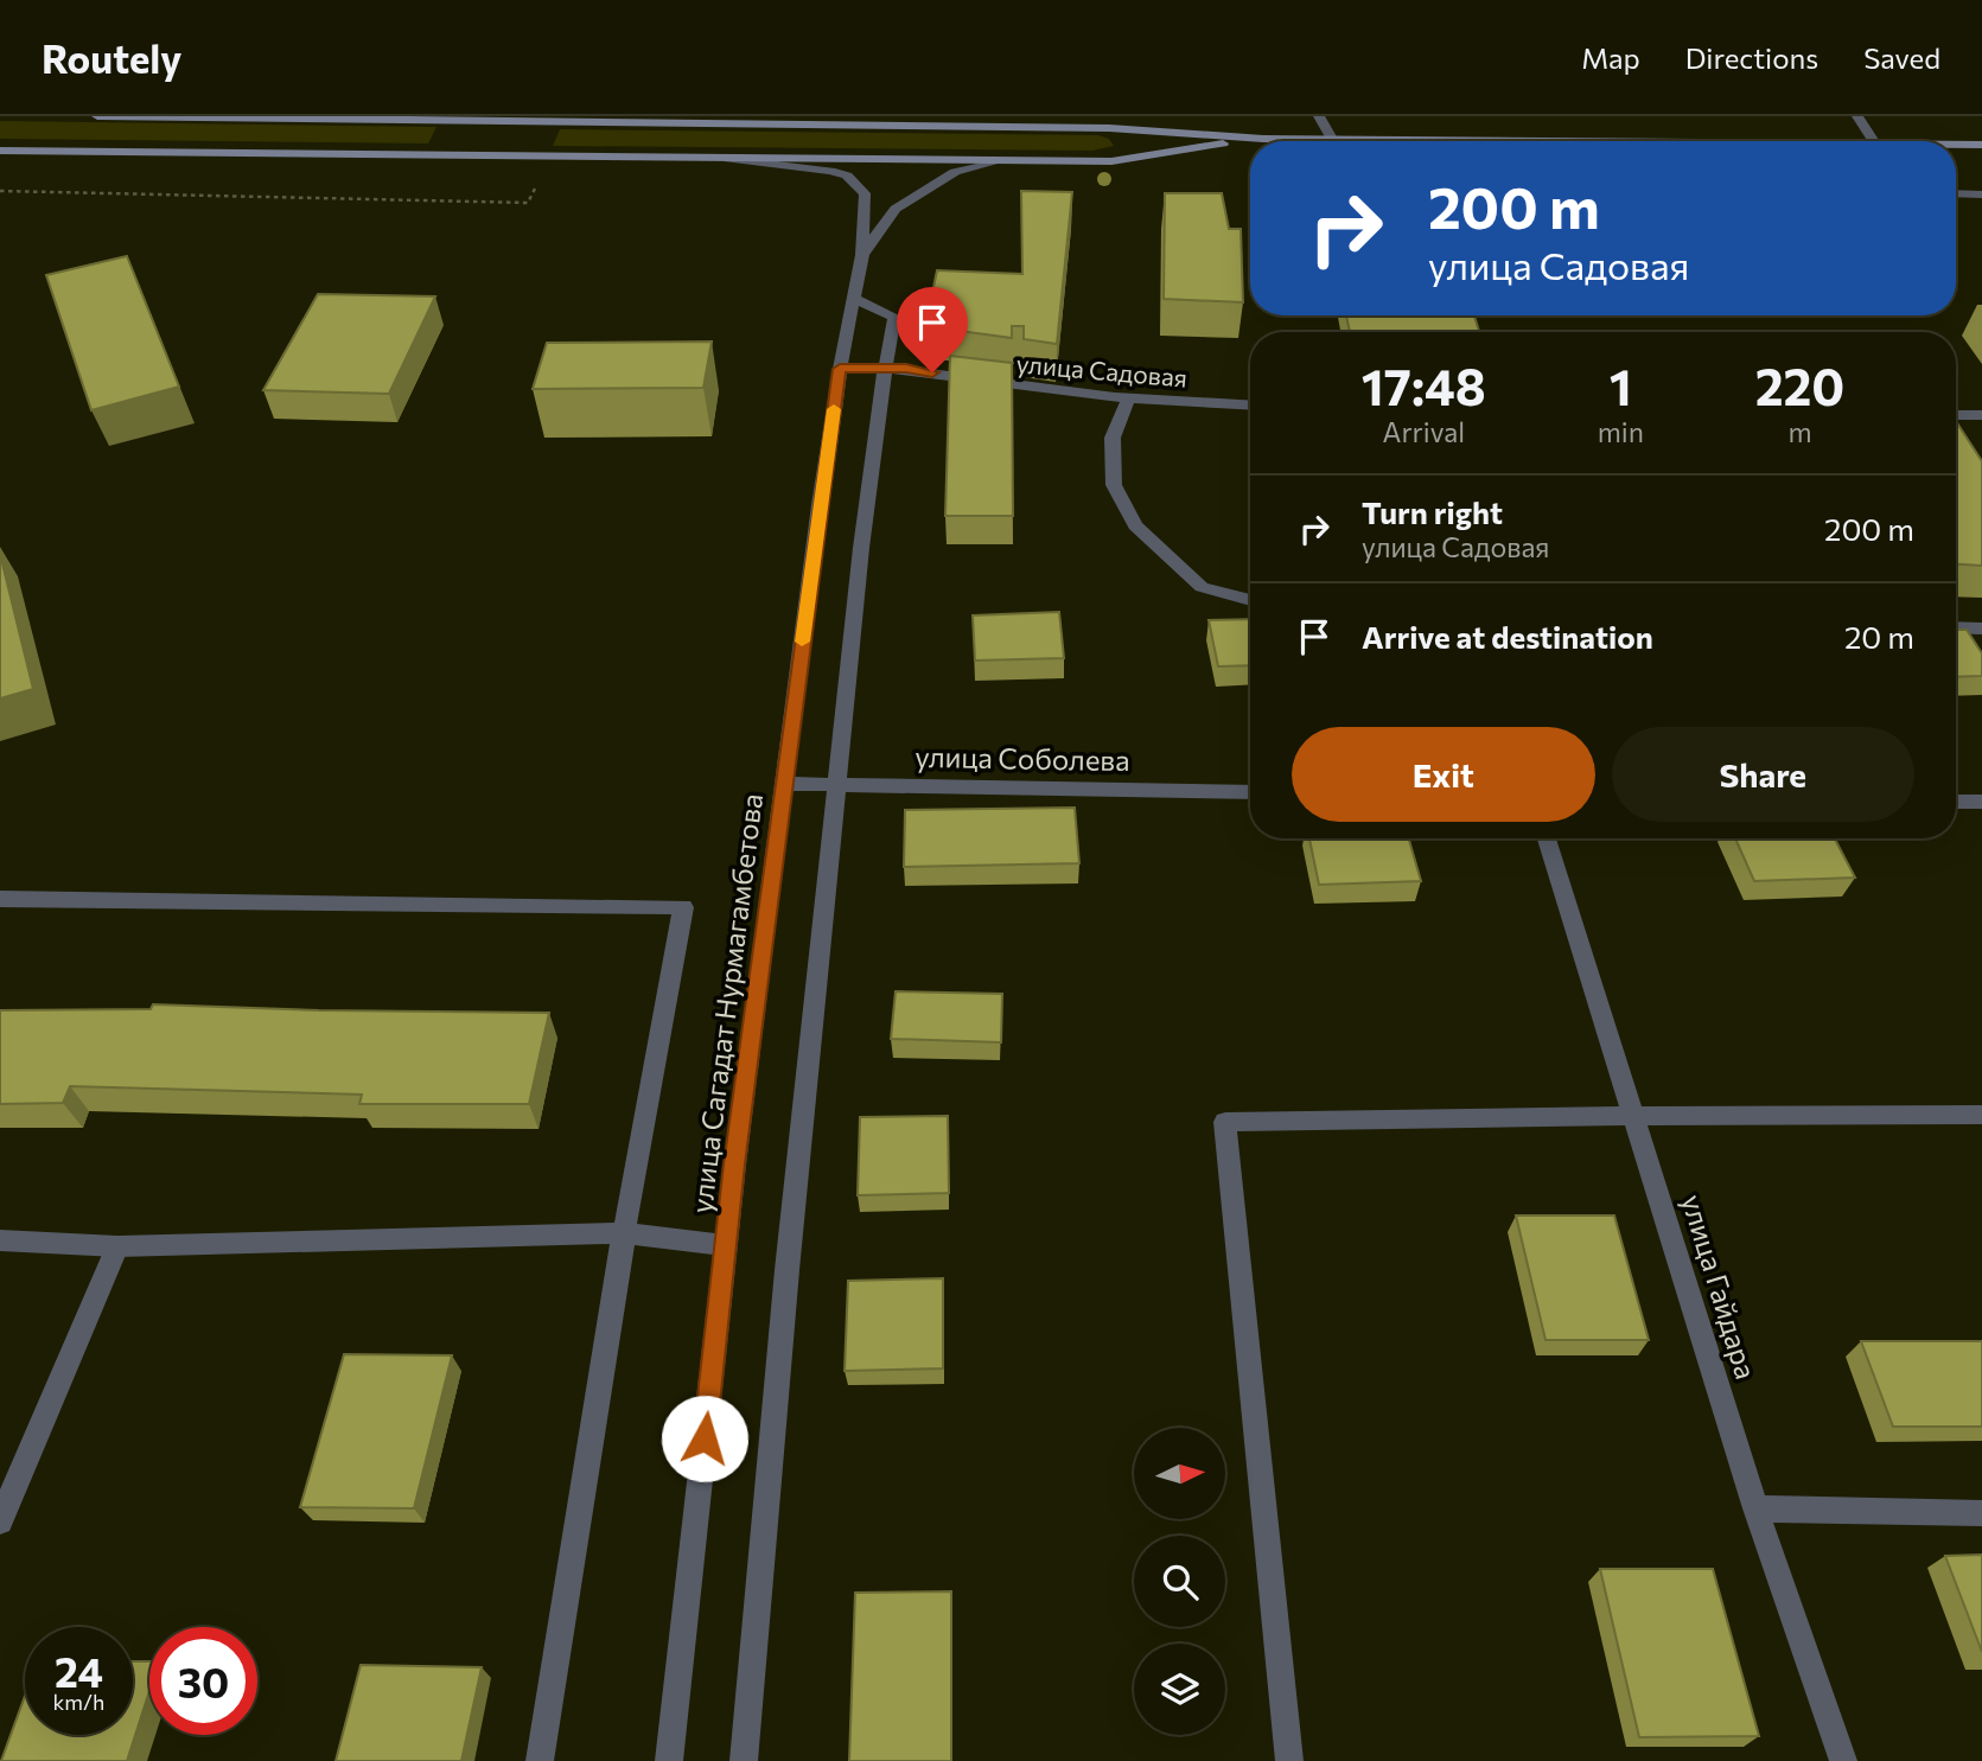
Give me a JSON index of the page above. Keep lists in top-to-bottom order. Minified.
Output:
{"streets":{"street":["улица Садовая","улица Соболева","улица Сагадат Нурмагамбетова","улица Гайдара"]},"crossings":[["улица Садовая","улица Сагадат Нурмагамбетова"],["улица Соболева","улица Сагадат Нурмагамбетова"]],"north":"right","page":{"header":"Routely","nav":["Map","Directions","Saved"],"turn":["200 m","улица Садовая"],"eta":["17:48","Arrival","1","min","220","m"],"list":[{"name":"Turn right","note":"улица Садовая","value":"200 m"},{"name":"Arrive at destination","value":"20 m"}],"buttons":["Exit","Share"],"speed":"24 km/h","limit":"30"}}
